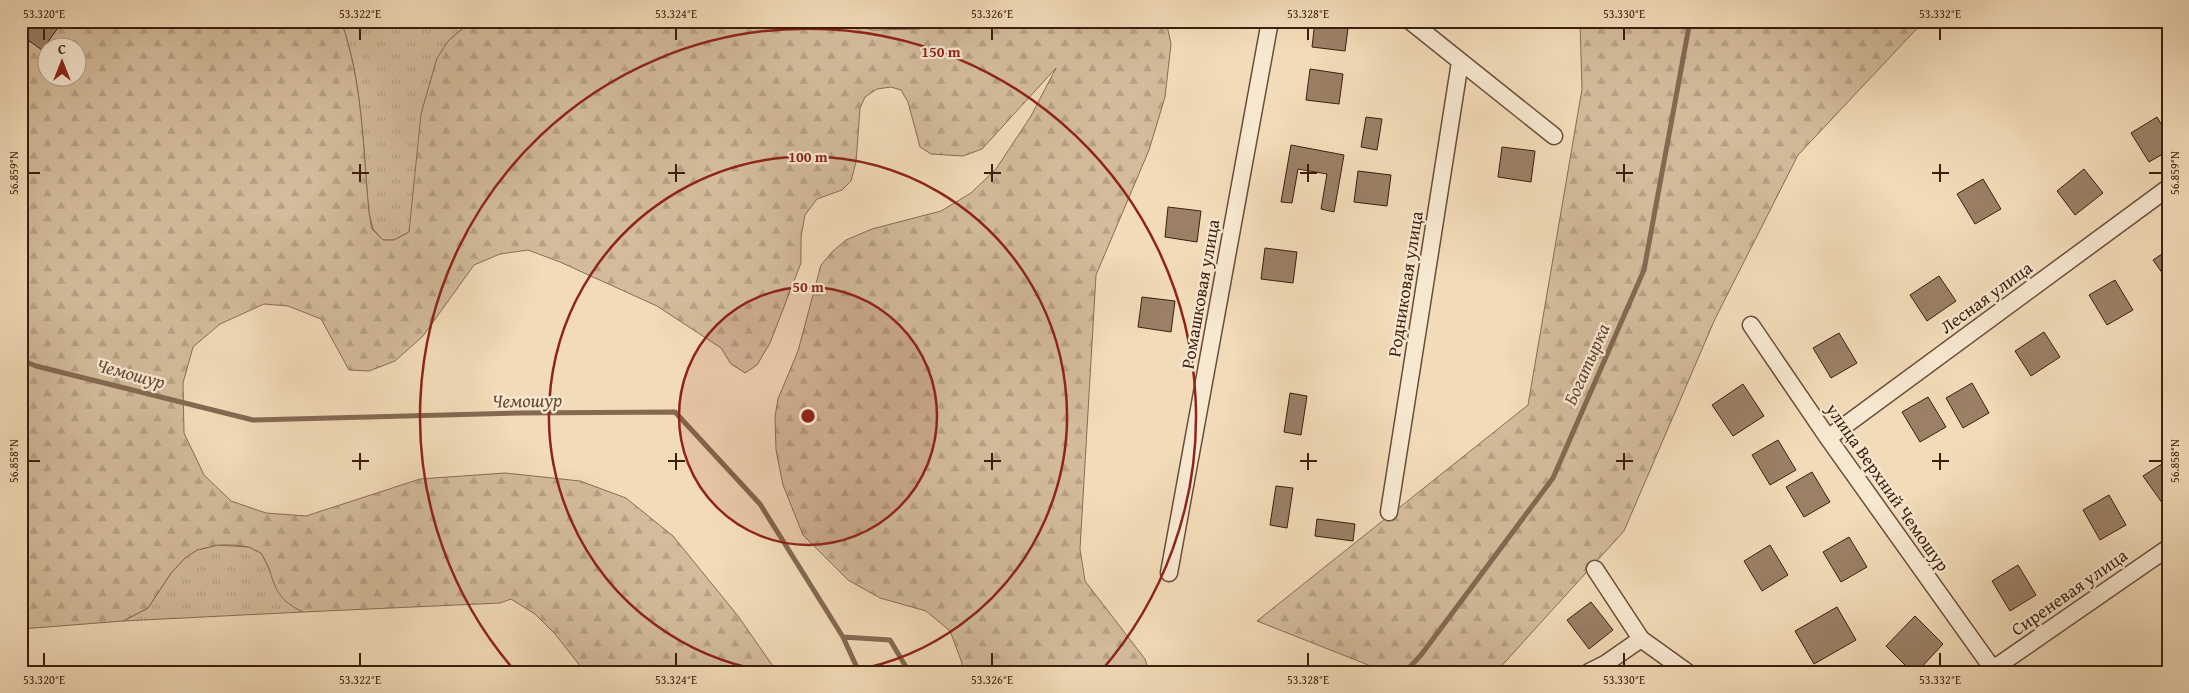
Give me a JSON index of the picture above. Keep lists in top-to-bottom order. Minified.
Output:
{"streets":{"street":["Родниковая улица","Ромашковая улица","Лесная улица","улица Верхний Чемошур","Сиреневая улица"]},"crossings":[["Лесная улица","улица Верхний Чемошур"],["улица Верхний Чемошур","Сиреневая улица"]],"water":["Богатырка","Чемошур"],"north":"top","coordinates":["53.320°E","53.322°E","53.324°E","53.326°E","53.328°E","53.330°E","53.332°E","56.859°N","56.858°N"],"rings":["150 m","100 m","50 m"]}
